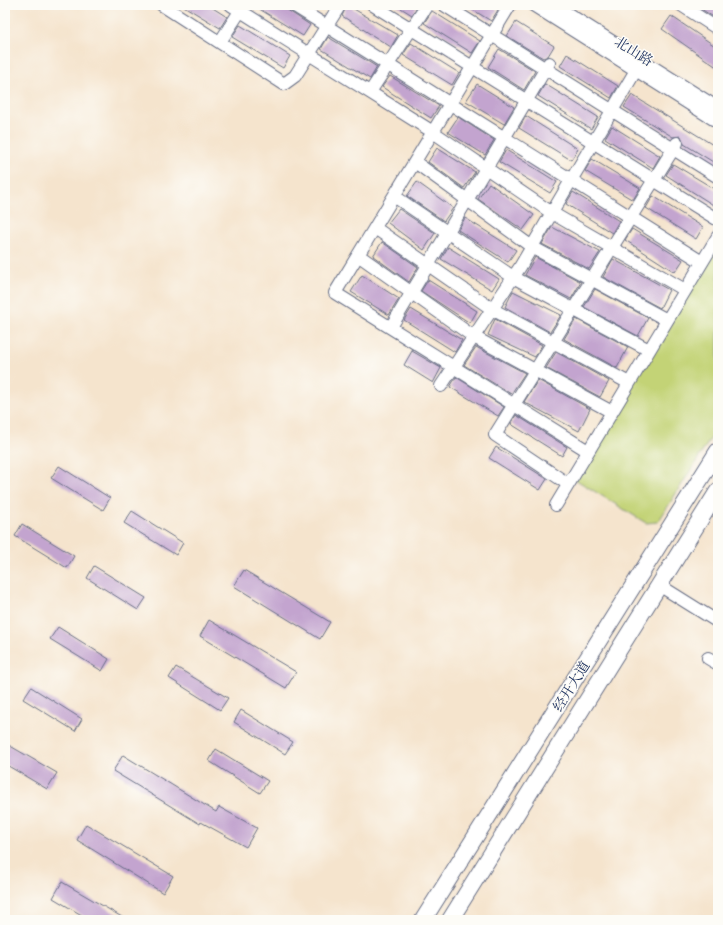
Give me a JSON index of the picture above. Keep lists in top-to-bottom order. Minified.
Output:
{"streets":{"main road":["经开大道"],"street":["北山路"]}}
